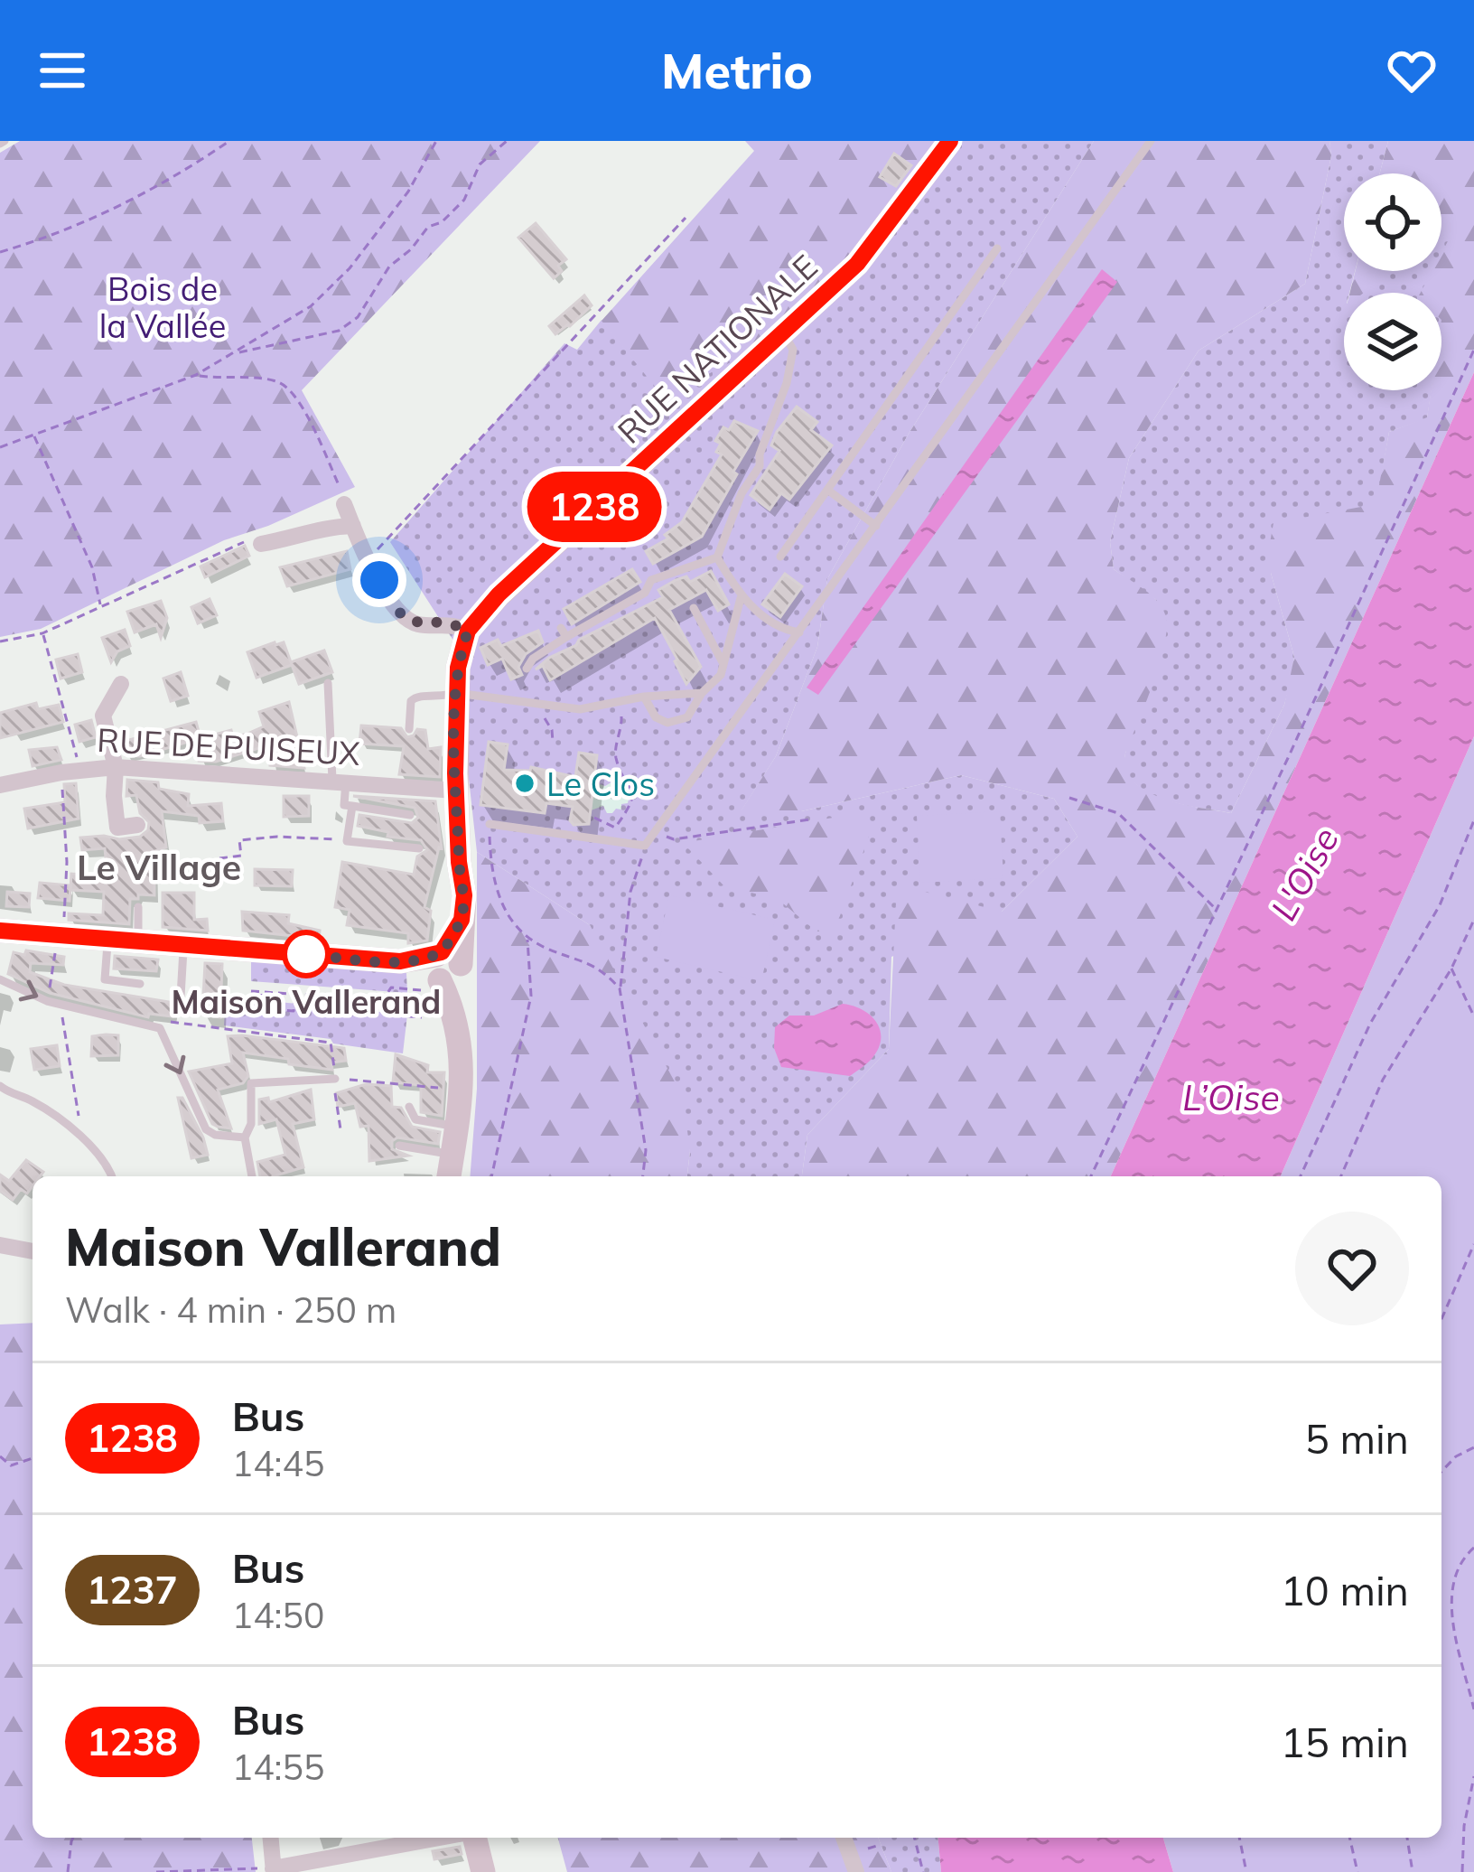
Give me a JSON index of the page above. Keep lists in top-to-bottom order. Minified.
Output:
{"streets":{"street":["RUE NATIONALE","RUE DE PUISEUX"]},"crossings":[["RUE NATIONALE","RUE DE PUISEUX"]],"districts":["Le Village"],"water":["L'Oise","L’Oise"],"parks":["Bois de la Vallée"],"places":["Le Clos","Maison Vallerand"],"lines":["bus line 1238"],"page":{"header":"Metrio","on_map":"1238","heading":["Maison Vallerand","Walk · 4 min · 250 m"],"list":[{"mark":"1238","name":"Bus","note":"14:45","value":"5 min"},{"mark":"1237","name":"Bus","note":"14:50","value":"10 min"},{"mark":"1238","name":"Bus","note":"14:55","value":"15 min"}]}}
